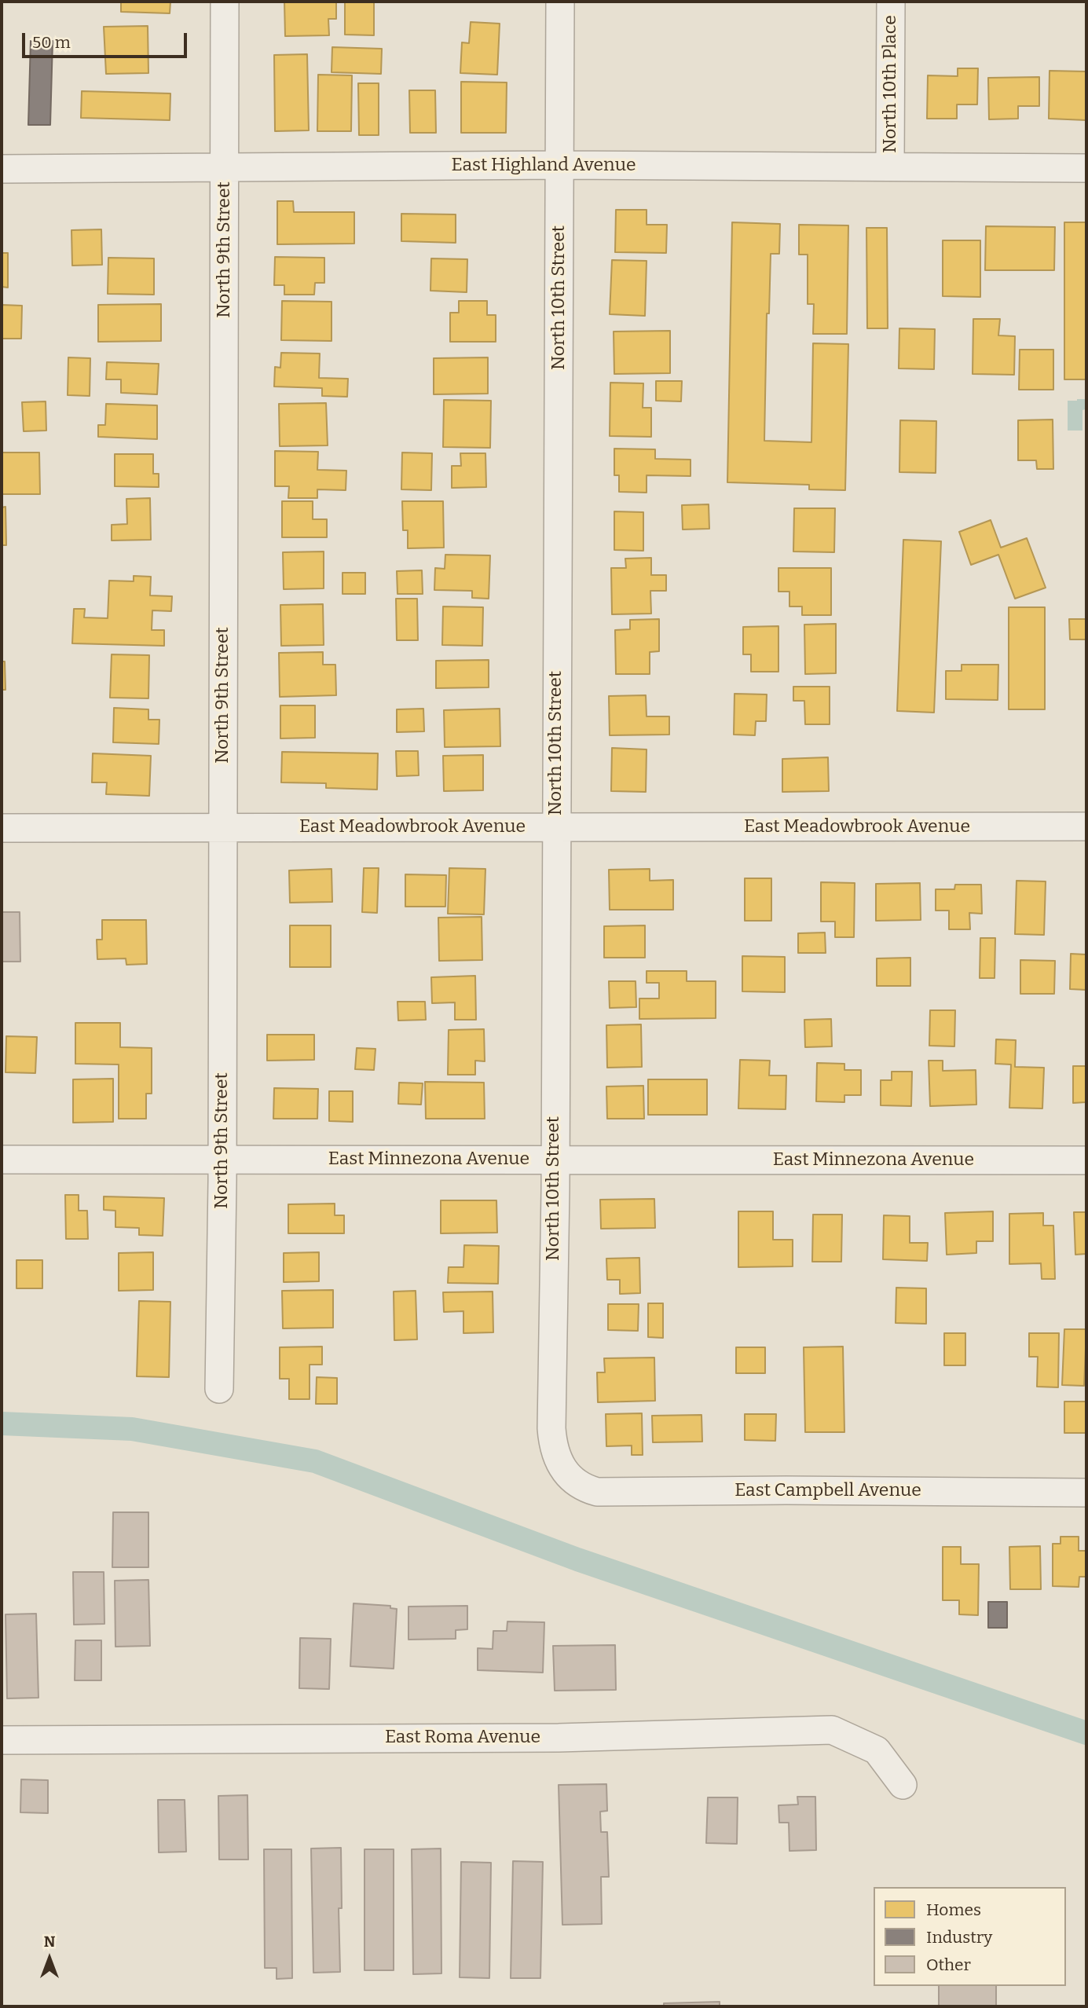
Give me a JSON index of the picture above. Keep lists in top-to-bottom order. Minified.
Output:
{"streets":{"street":["North 10th Place","East Highland Avenue","North 9th Street","North 10th Street","East Meadowbrook Avenue","East Minnezona Avenue","East Campbell Avenue","East Roma Avenue"]},"crossings":[["North 10th Place","East Highland Avenue"],["East Highland Avenue","North 9th Street"],["East Highland Avenue","North 10th Street"],["North 9th Street","East Meadowbrook Avenue"],["North 9th Street","East Minnezona Avenue"],["North 10th Street","East Meadowbrook Avenue"],["North 10th Street","East Minnezona Avenue"],["North 10th Street","East Campbell Avenue"]],"legend":["Homes","Industry","Other"],"scale_bar":"50 m","north":"top"}
